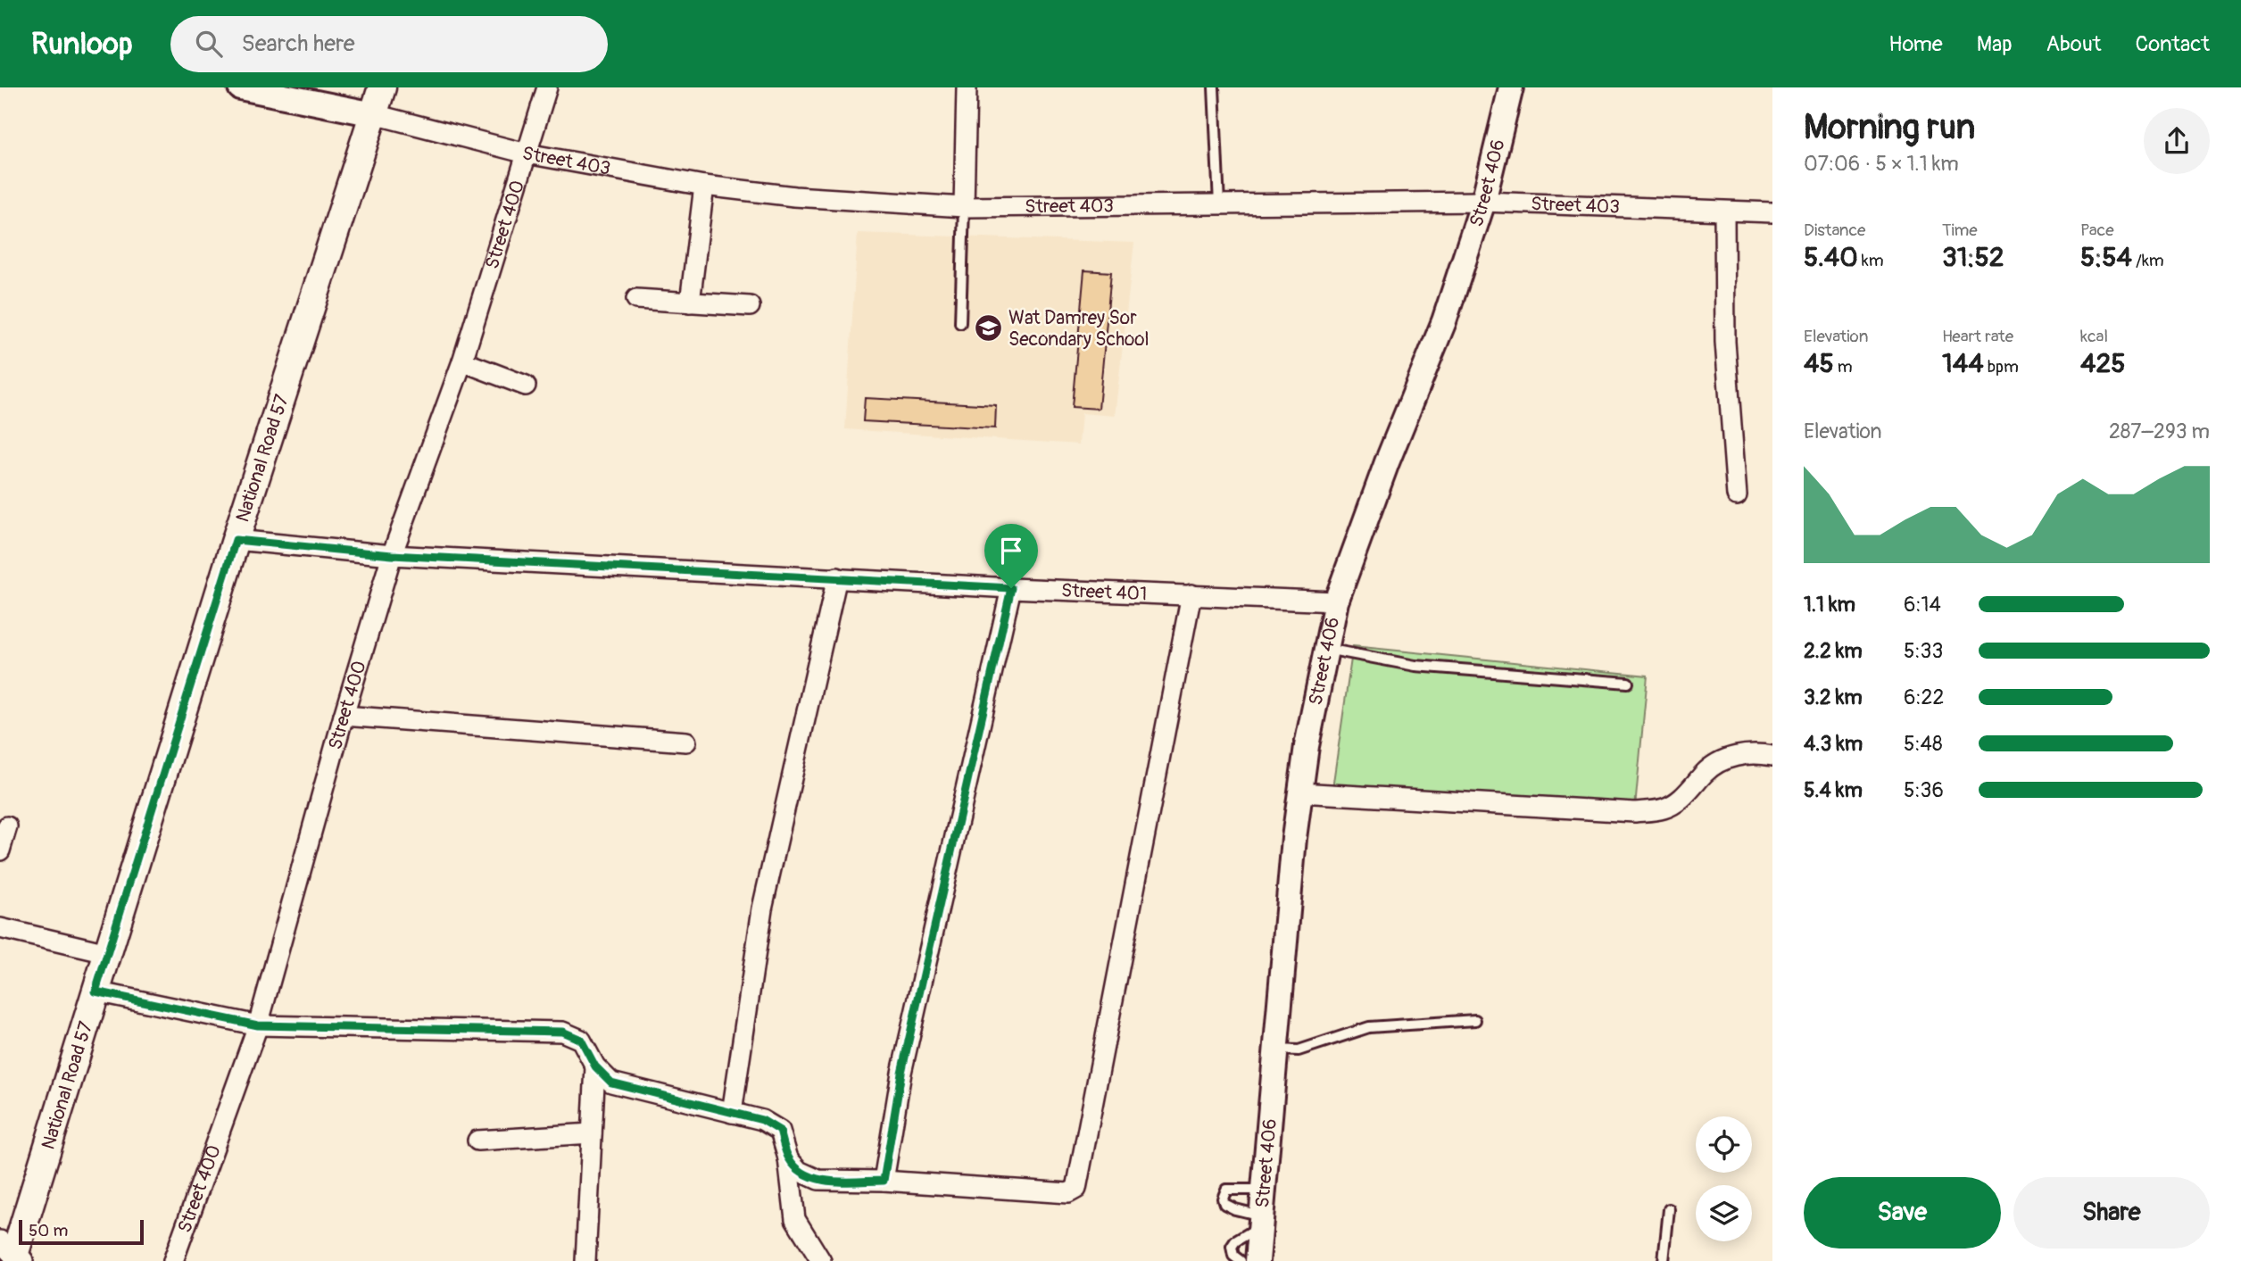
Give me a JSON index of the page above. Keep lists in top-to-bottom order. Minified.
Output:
{"streets":{"main road":["National Road 57"],"street":["Street 403","Street 406","Street 400","Street 401"]},"crossings":[["Street 403","Street 406"],["Street 403","Street 400"],["Street 403","National Road 57"],["Street 406","Street 401"],["Street 400","Street 401"],["National Road 57","Street 401"]],"places":{"school or university":["Wat Damrey Sor Secondary School"]},"scale_bar":"50 m","page":{"header":"Runloop","search":"Search here","nav":["Home","Map","About","Contact"],"heading":["Morning run","07:06 · 5 × 1.1 km"],"stats":[["Distance","5.40 km"],["Time","31:52"],["Pace","5:54 /km"],["Elevation","45 m"],["Heart rate","144 bpm"],["kcal","425"]],"chart":["Elevation","287–293 m"],"list":[{"name":"1.1 km","note":"6:14"},{"name":"2.2 km","note":"5:33"},{"name":"3.2 km","note":"6:22"},{"name":"4.3 km","note":"5:48"},{"name":"5.4 km","note":"5:36"}],"buttons":["Save","Share"],"scale":"50 m"}}
